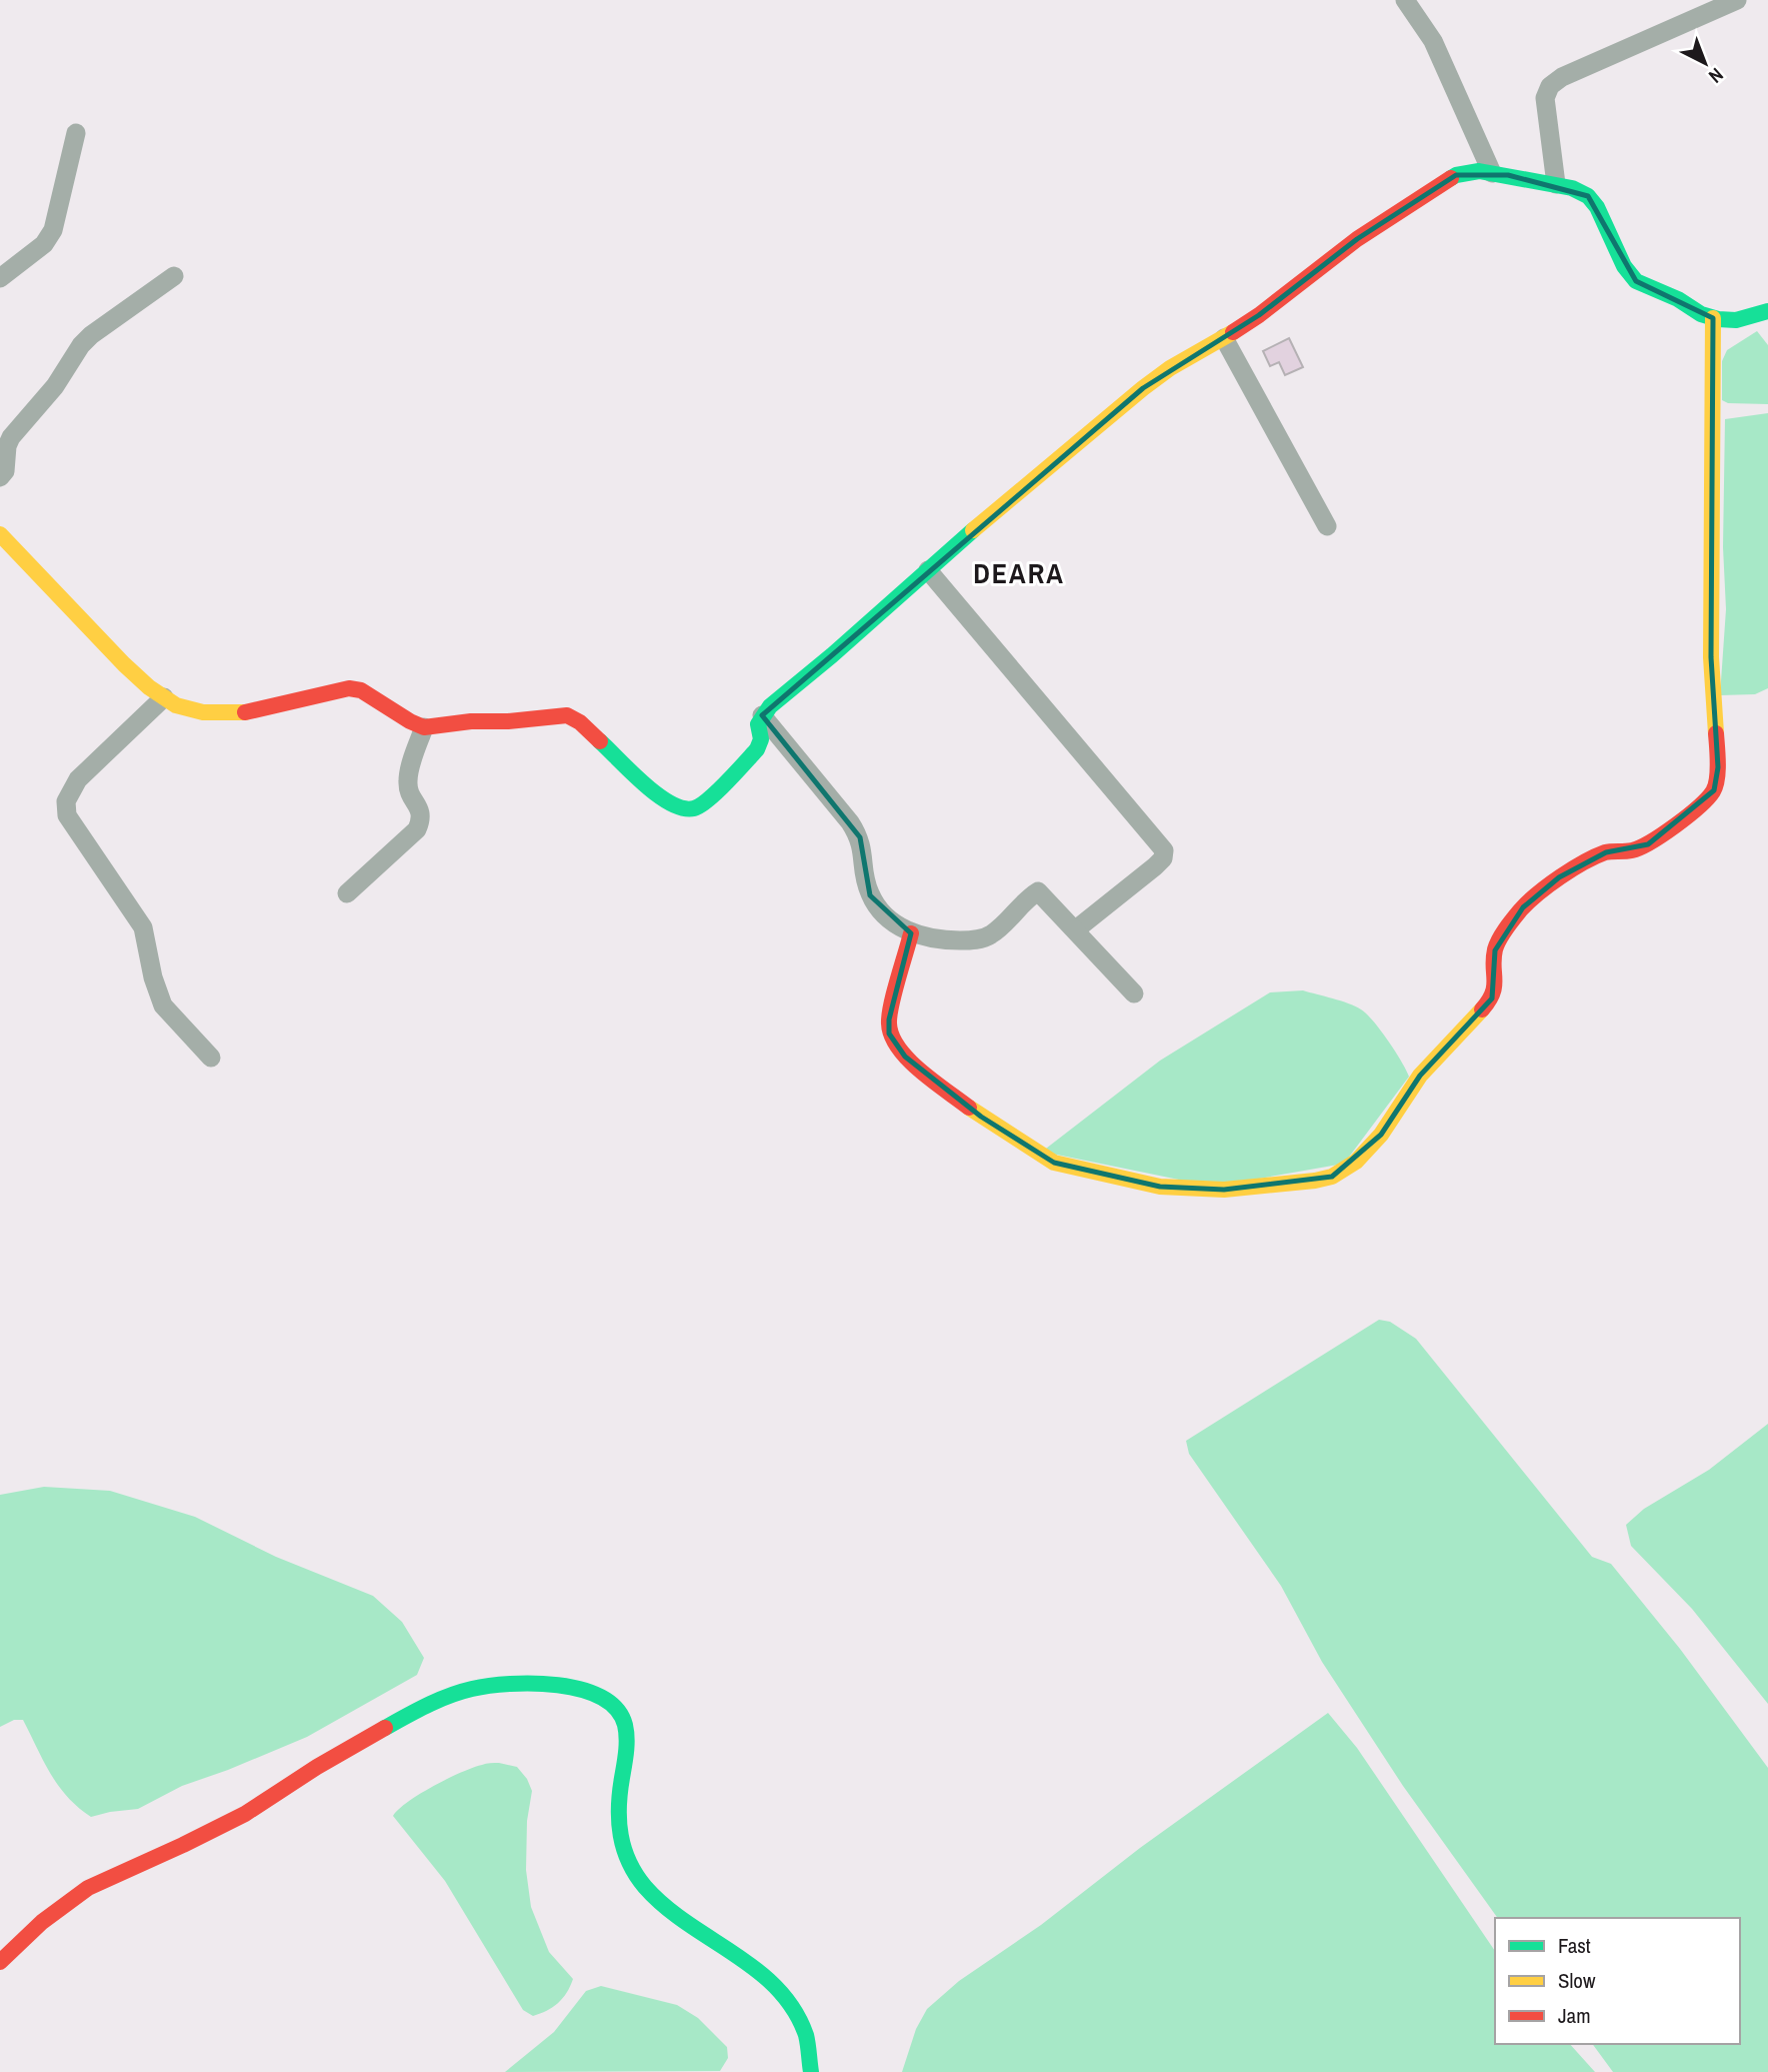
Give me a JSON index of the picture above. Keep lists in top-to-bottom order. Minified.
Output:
{"districts":["DEARA"],"legend":["Fast","Slow","Jam"],"north":"bottom right"}
